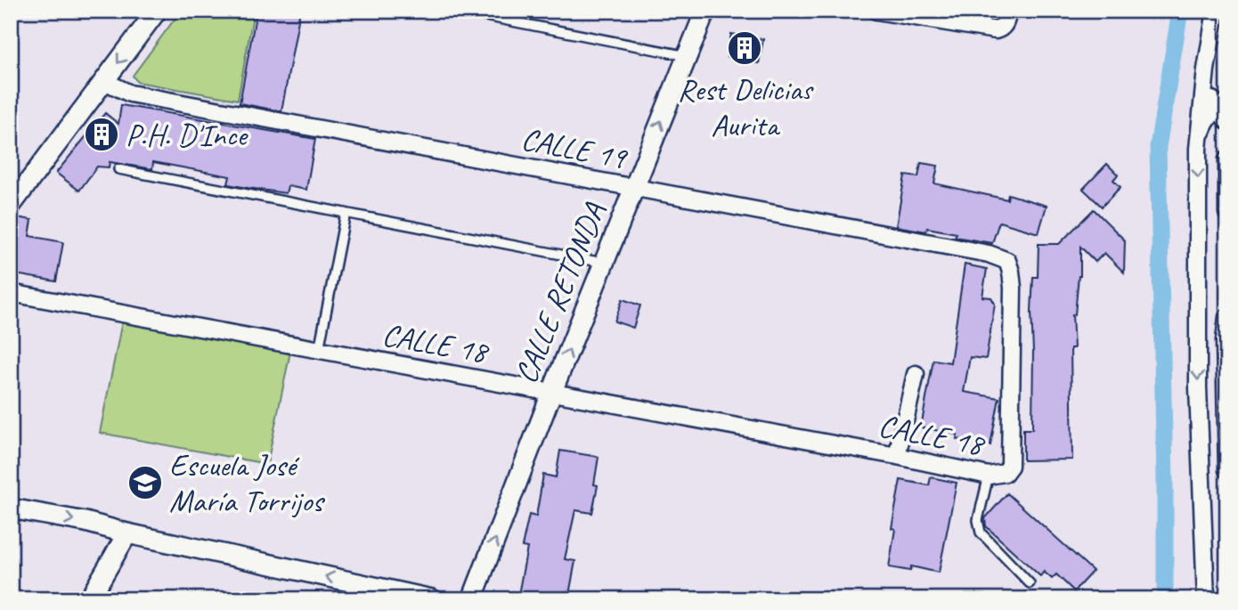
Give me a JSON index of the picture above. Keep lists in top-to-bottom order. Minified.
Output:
{"streets":{"street":["CALLE 19","CALLE RETONDA","CALLE 18"]},"crossings":[["CALLE 19","CALLE RETONDA"],["CALLE 19","CALLE 18"],["CALLE RETONDA","CALLE 18"]],"one_way":["CALLE RETONDA"],"places":{"building":["Rest Delicias Aurita","P.H. D'Ince"],"school or university":["Escuela José María Torrijos"]}}
